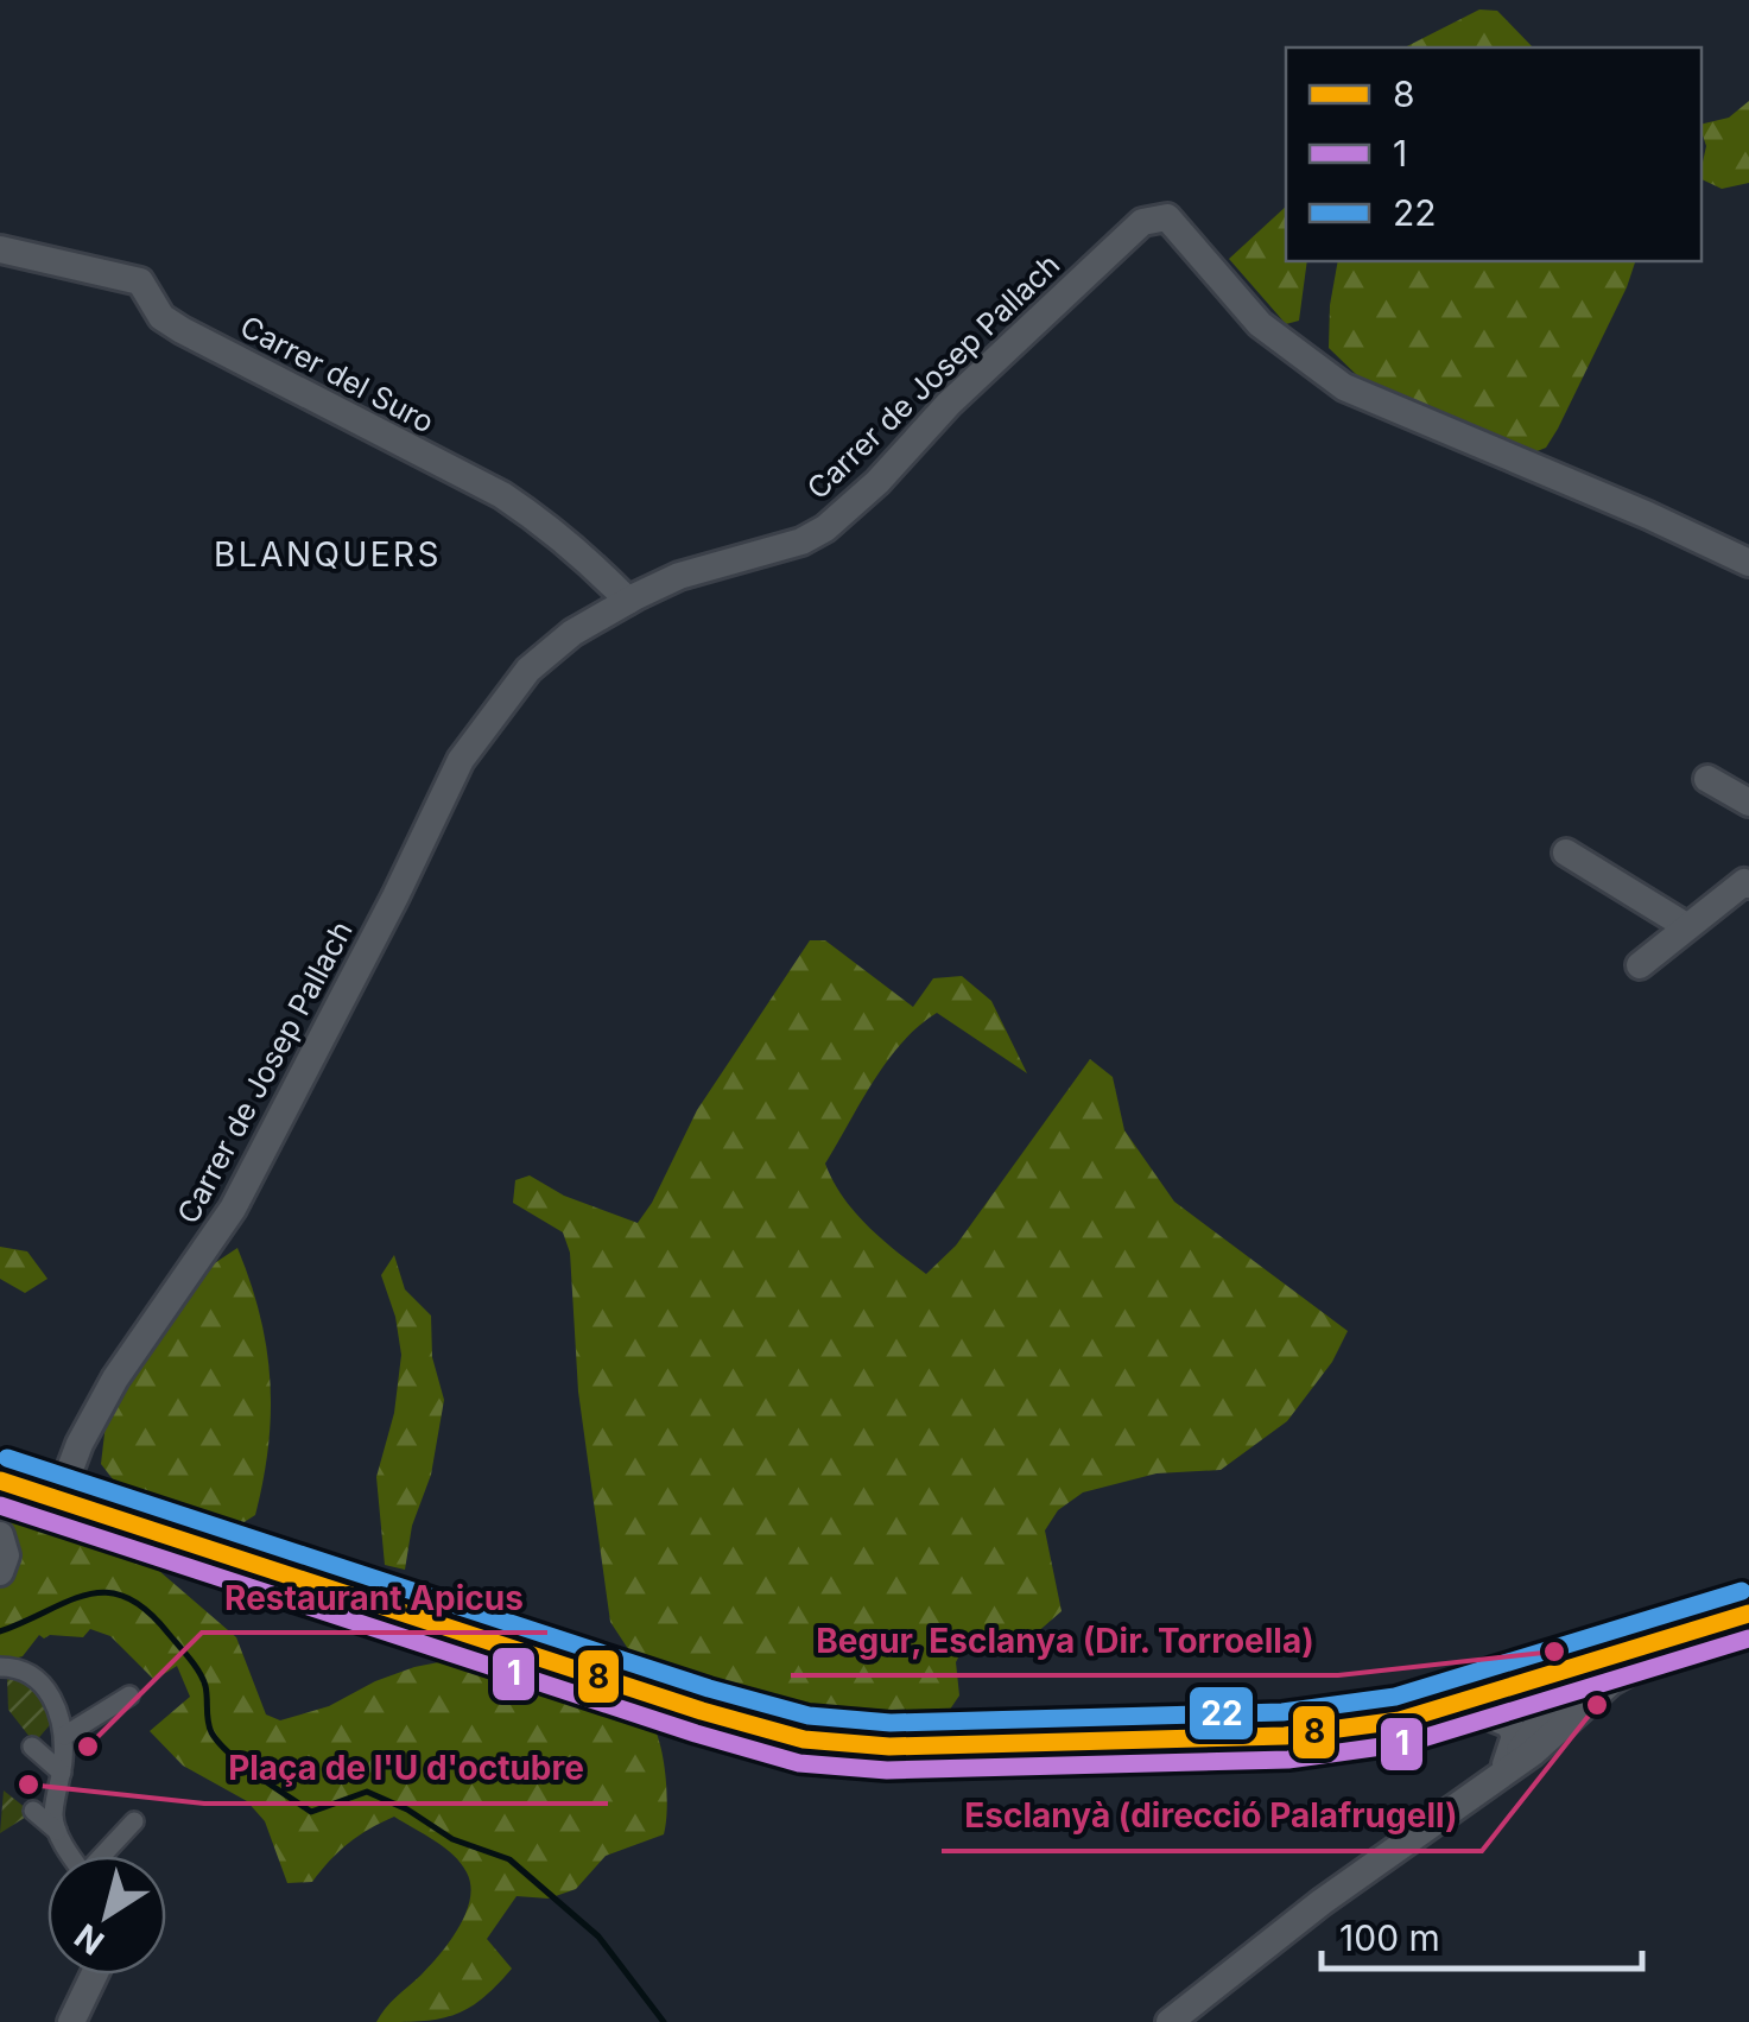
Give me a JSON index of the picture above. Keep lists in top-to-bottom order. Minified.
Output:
{"streets":{"street":["Carrer del Suro","Carrer de Josep Pallach"]},"crossings":[["Carrer del Suro","Carrer de Josep Pallach"]],"districts":["BLANQUERS"],"places":["Begur, Esclanya (Dir. Torroella)","Esclanyà (direcció Palafrugell)","Restaurant Apicus","Plaça de l'U d'octubre"],"lines":["transit line 22","transit line 8","transit line 1"],"legend":["8","1","22"],"scale_bar":"100 m","north":"bottom left"}
